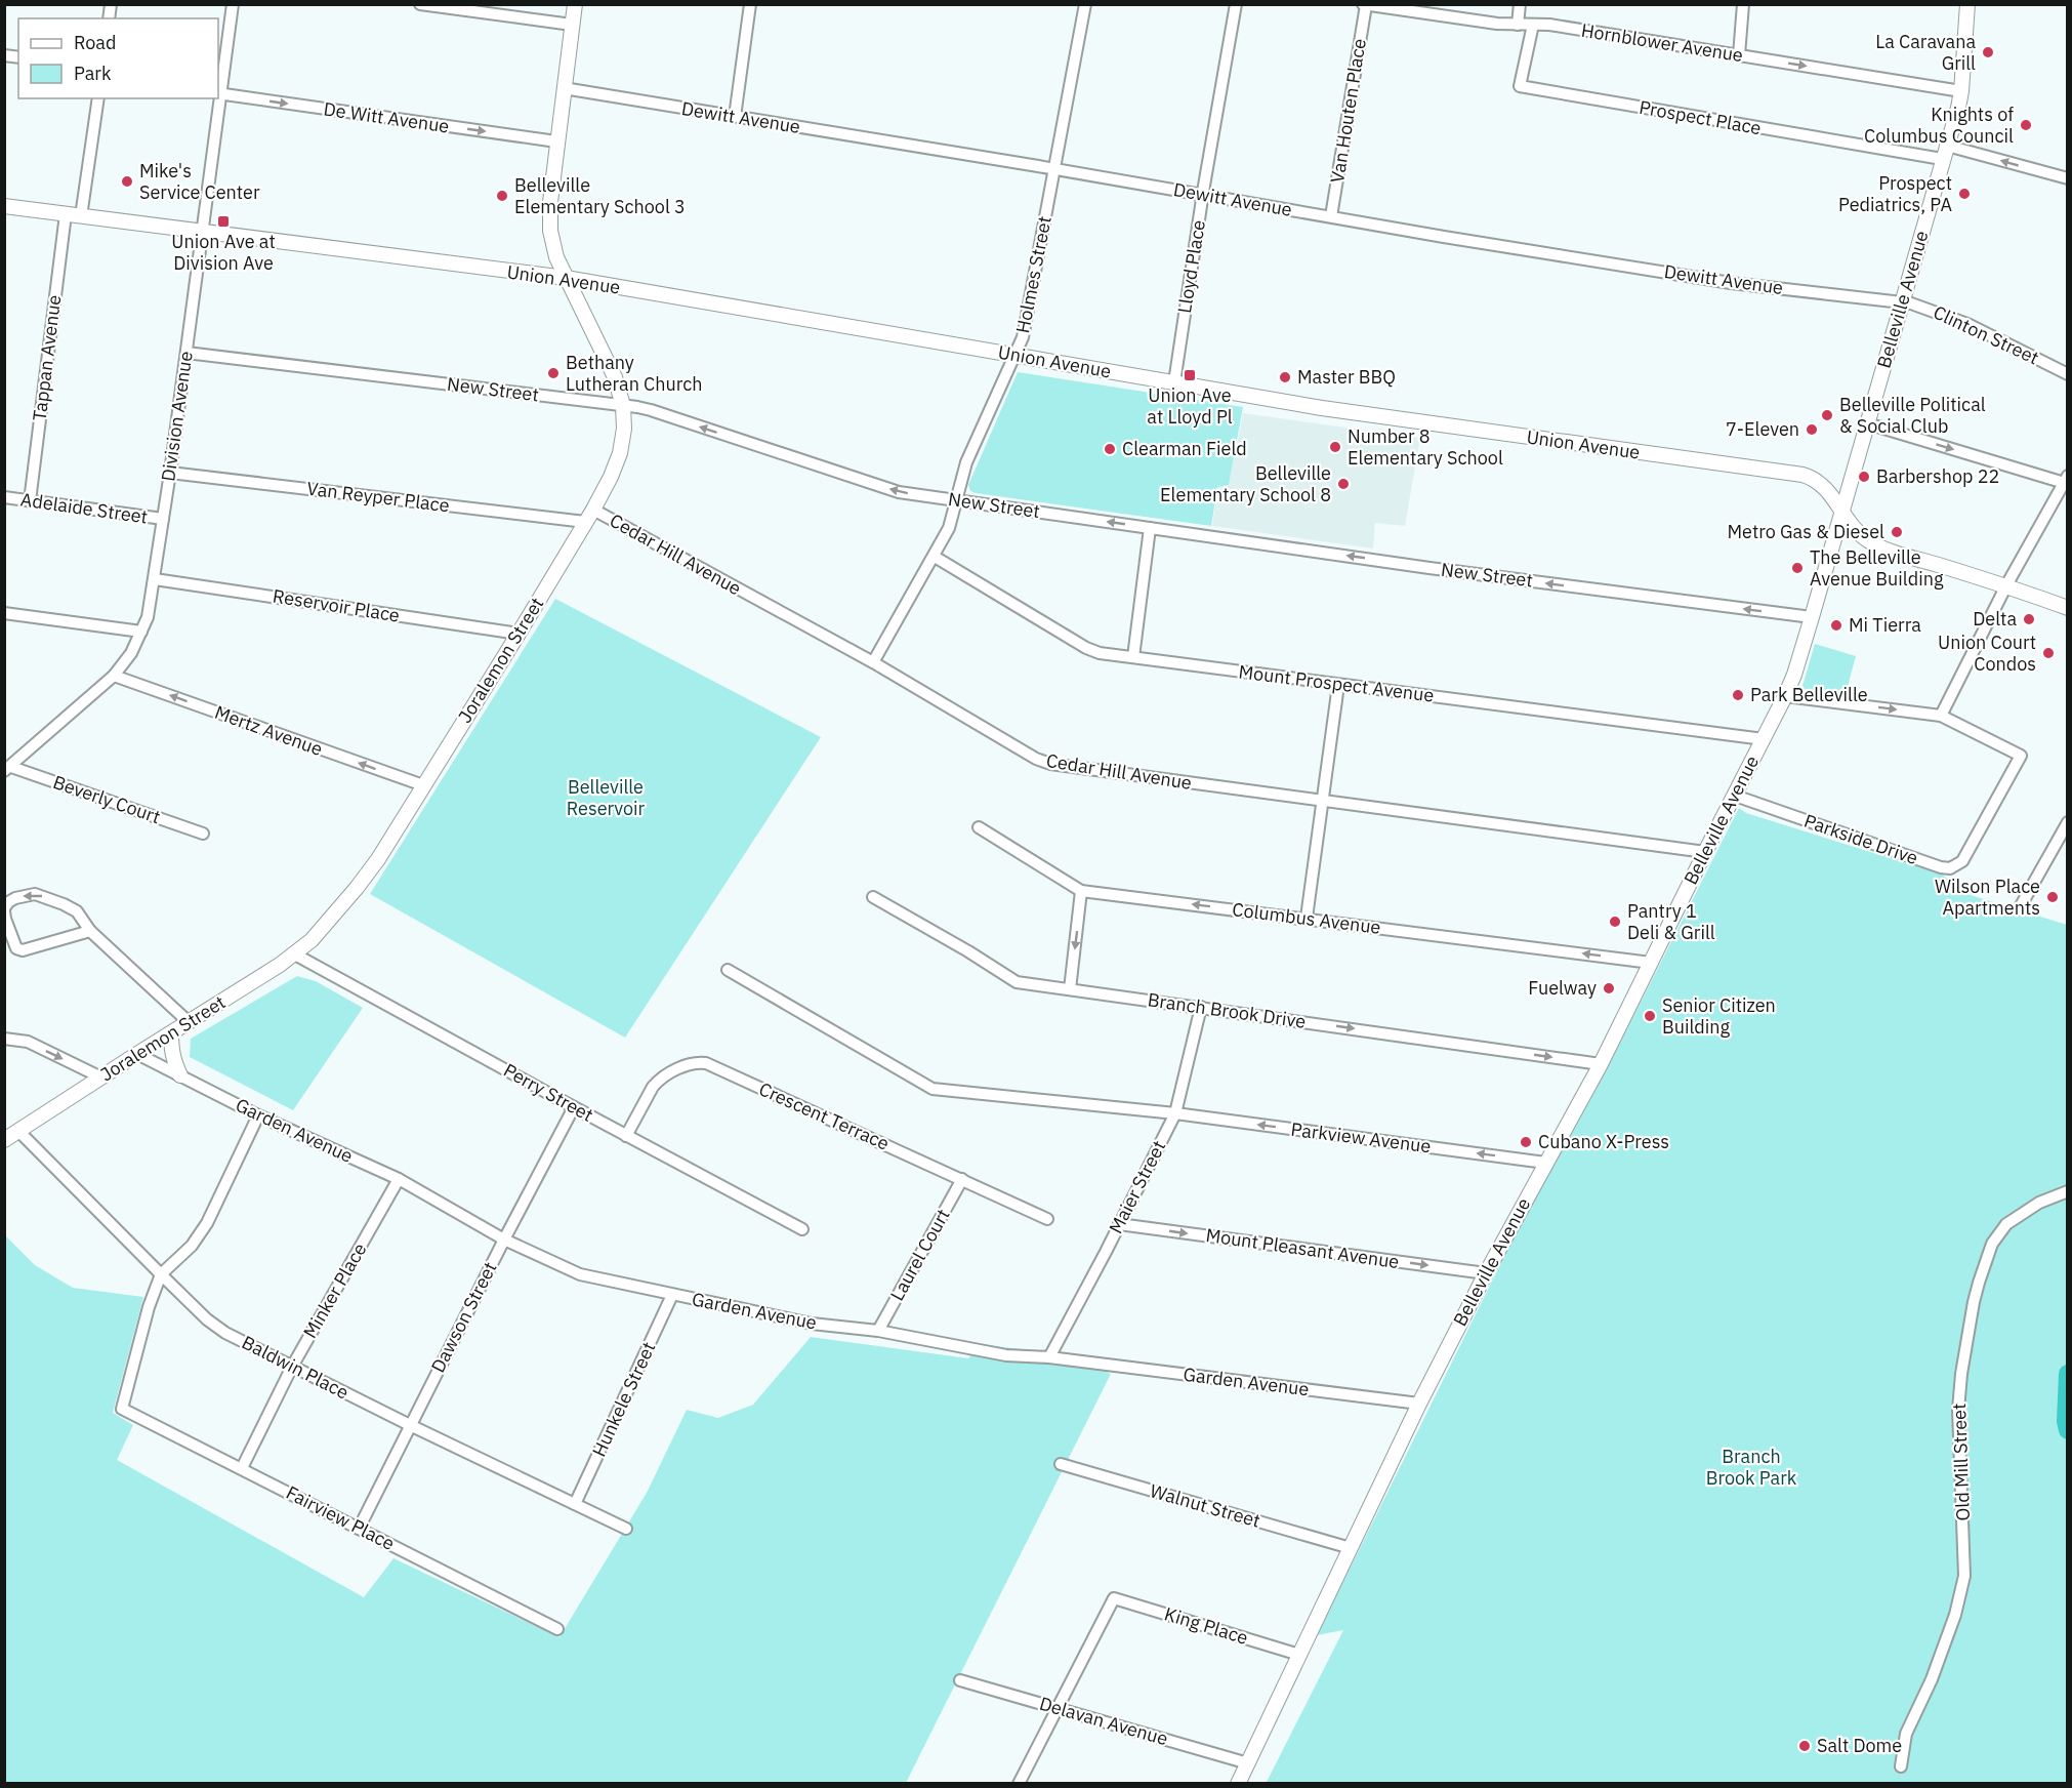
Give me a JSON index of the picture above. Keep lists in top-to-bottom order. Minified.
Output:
{"streets":{"street":["Hornblower Avenue","Van Houten Place","De Witt Avenue","Dewitt Avenue","Prospect Place","Lloyd Place","Holmes Street","Union Avenue","Belleville Avenue","Clinton Street","Tappan Avenue","New Street","Division Avenue","Van Reyper Place","Adelaide Street","Cedar Hill Avenue","Reservoir Place","Joralemon Street","Mount Prospect Avenue","Mertz Avenue","Beverly Court","Parkside Drive","Columbus Avenue","Branch Brook Drive","Perry Street","Crescent Terrace","Garden Avenue","Parkview Avenue","Maier Street","Mount Pleasant Avenue","Laurel Court","Minker Place","Dawson Street","Baldwin Place","Hunkele Street","Old Mill Street","Walnut Street","Fairview Place","King Place","Delavan Avenue"]},"crossings":[["Hornblower Avenue","Van Houten Place"],["Hornblower Avenue","Prospect Place"],["Hornblower Avenue","Belleville Avenue"],["Van Houten Place","Dewitt Avenue"],["De Witt Avenue","Division Avenue"],["De Witt Avenue","Joralemon Street"],["Dewitt Avenue","Lloyd Place"],["Dewitt Avenue","Holmes Street"],["Dewitt Avenue","Belleville Avenue"],["Dewitt Avenue","Clinton Street"],["Dewitt Avenue","Joralemon Street"],["Prospect Place","Belleville Avenue"],["Lloyd Place","Union Avenue"],["Holmes Street","Union Avenue"],["Holmes Street","New Street"],["Holmes Street","Cedar Hill Avenue"],["Holmes Street","Mount Prospect Avenue"],["Union Avenue","Belleville Avenue"],["Union Avenue","Tappan Avenue"],["Union Avenue","Division Avenue"],["Union Avenue","Joralemon Street"],["Belleville Avenue","Clinton Street"],["Belleville Avenue","New Street"],["Belleville Avenue","Cedar Hill Avenue"],["Belleville Avenue","Mount Prospect Avenue"],["Belleville Avenue","Parkside Drive"],["Belleville Avenue","Columbus Avenue"],["Belleville Avenue","Branch Brook Drive"],["Belleville Avenue","Garden Avenue"],["Belleville Avenue","Parkview Avenue"],["Belleville Avenue","Mount Pleasant Avenue"],["Belleville Avenue","Walnut Street"],["Belleville Avenue","King Place"],["Belleville Avenue","Delavan Avenue"],["Tappan Avenue","Adelaide Street"],["New Street","Division Avenue"],["New Street","Joralemon Street"],["Division Avenue","Van Reyper Place"],["Division Avenue","Adelaide Street"],["Division Avenue","Reservoir Place"],["Division Avenue","Mertz Avenue"],["Division Avenue","Beverly Court"],["Van Reyper Place","Cedar Hill Avenue"],["Van Reyper Place","Joralemon Street"],["Cedar Hill Avenue","Joralemon Street"],["Reservoir Place","Joralemon Street"],["Joralemon Street","Mertz Avenue"],["Joralemon Street","Perry Street"],["Joralemon Street","Garden Avenue"],["Joralemon Street","Baldwin Place"],["Branch Brook Drive","Maier Street"],["Perry Street","Crescent Terrace"],["Perry Street","Dawson Street"],["Crescent Terrace","Laurel Court"],["Garden Avenue","Maier Street"],["Garden Avenue","Laurel Court"],["Garden Avenue","Minker Place"],["Garden Avenue","Dawson Street"],["Garden Avenue","Hunkele Street"],["Parkview Avenue","Maier Street"],["Maier Street","Mount Pleasant Avenue"],["Minker Place","Baldwin Place"],["Minker Place","Fairview Place"],["Dawson Street","Baldwin Place"],["Dawson Street","Fairview Place"],["Baldwin Place","Hunkele Street"],["Baldwin Place","Fairview Place"],["King Place","Delavan Avenue"]],"one_way":["Hornblower Avenue","De Witt Avenue","New Street","Mertz Avenue","Columbus Avenue","Branch Brook Drive","Parkview Avenue","Mount Pleasant Avenue"],"parks":["Belleville Reservoir","Branch Brook Park"],"places":{"other":["La Caravana Grill","Knights of Columbus Council","Mike's Service Center","Prospect Pediatrics, PA","Belleville Elementary School 3","Bethany Lutheran Church","Master BBQ","Belleville Political & Social Club","7-Eleven","Number 8 Elementary School","Clearman Field","Barbershop 22","Belleville Elementary School 8","Metro Gas & Diesel","The Belleville Avenue Building","Delta","Mi Tierra","Union Court Condos","Park Belleville","Wilson Place Apartments","Pantry 1 Deli & Grill","Fuelway","Senior Citizen Building","Cubano X-Press","Salt Dome"],"transit":["Union Ave at Division Ave","Union Ave at Lloyd Pl"]},"legend":["Road","Park"]}
